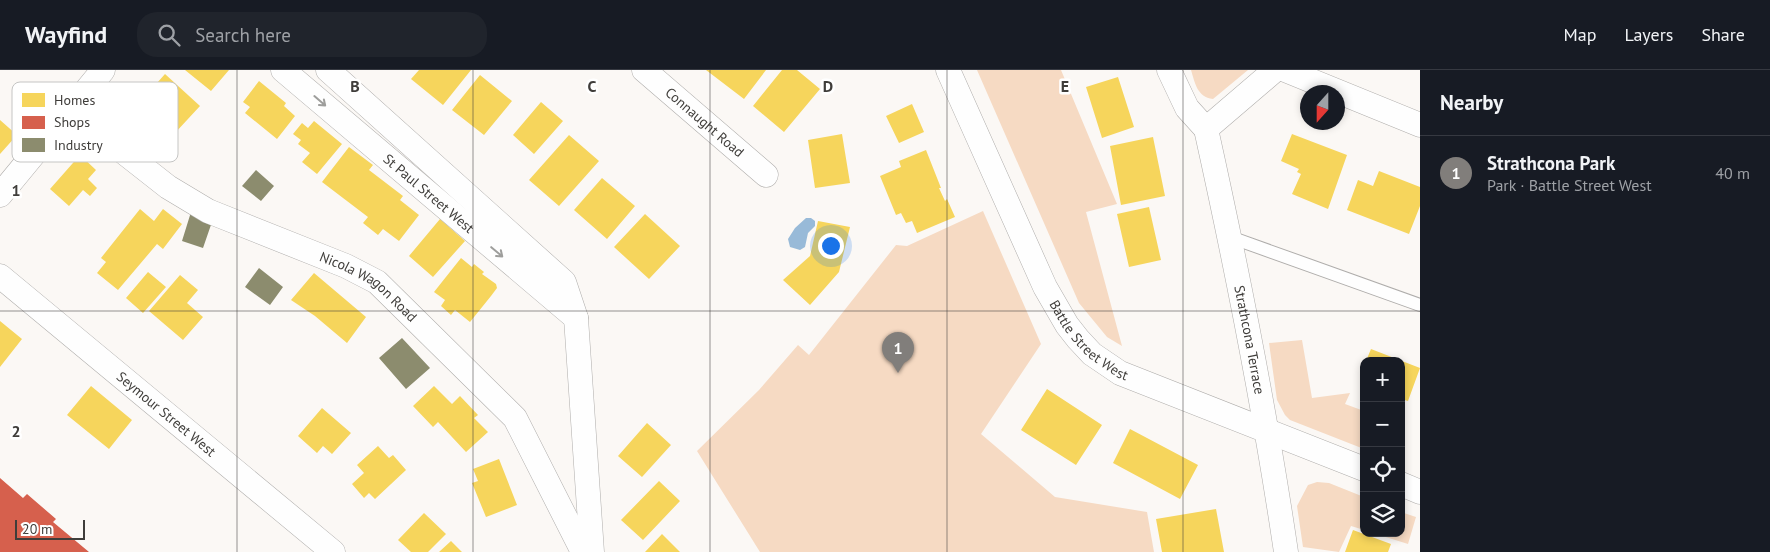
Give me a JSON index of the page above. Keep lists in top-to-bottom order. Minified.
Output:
{"streets":{"street":["Connaught Road","St Paul Street West","Nicola Wagon Road","Battle Street West","Strathcona Terrace","Seymour Street West"]},"crossings":[["Battle Street West","Strathcona Terrace"]],"legend":["Homes","Shops","Industry"],"scale_bar":"20 m","north":"bottom","page":{"header":"Wayfind","search":"Search here","nav":["Map","Layers","Share"],"heading":"Nearby","list":[{"mark":"1","name":"Strathcona Park","note":"Park · Battle Street West","value":"40 m"}],"pins":"1","map_buttons":["+","−"],"scale":"20 m"},"grid":{"columns":["B","C","D","E"],"rows":["1","2"]}}
